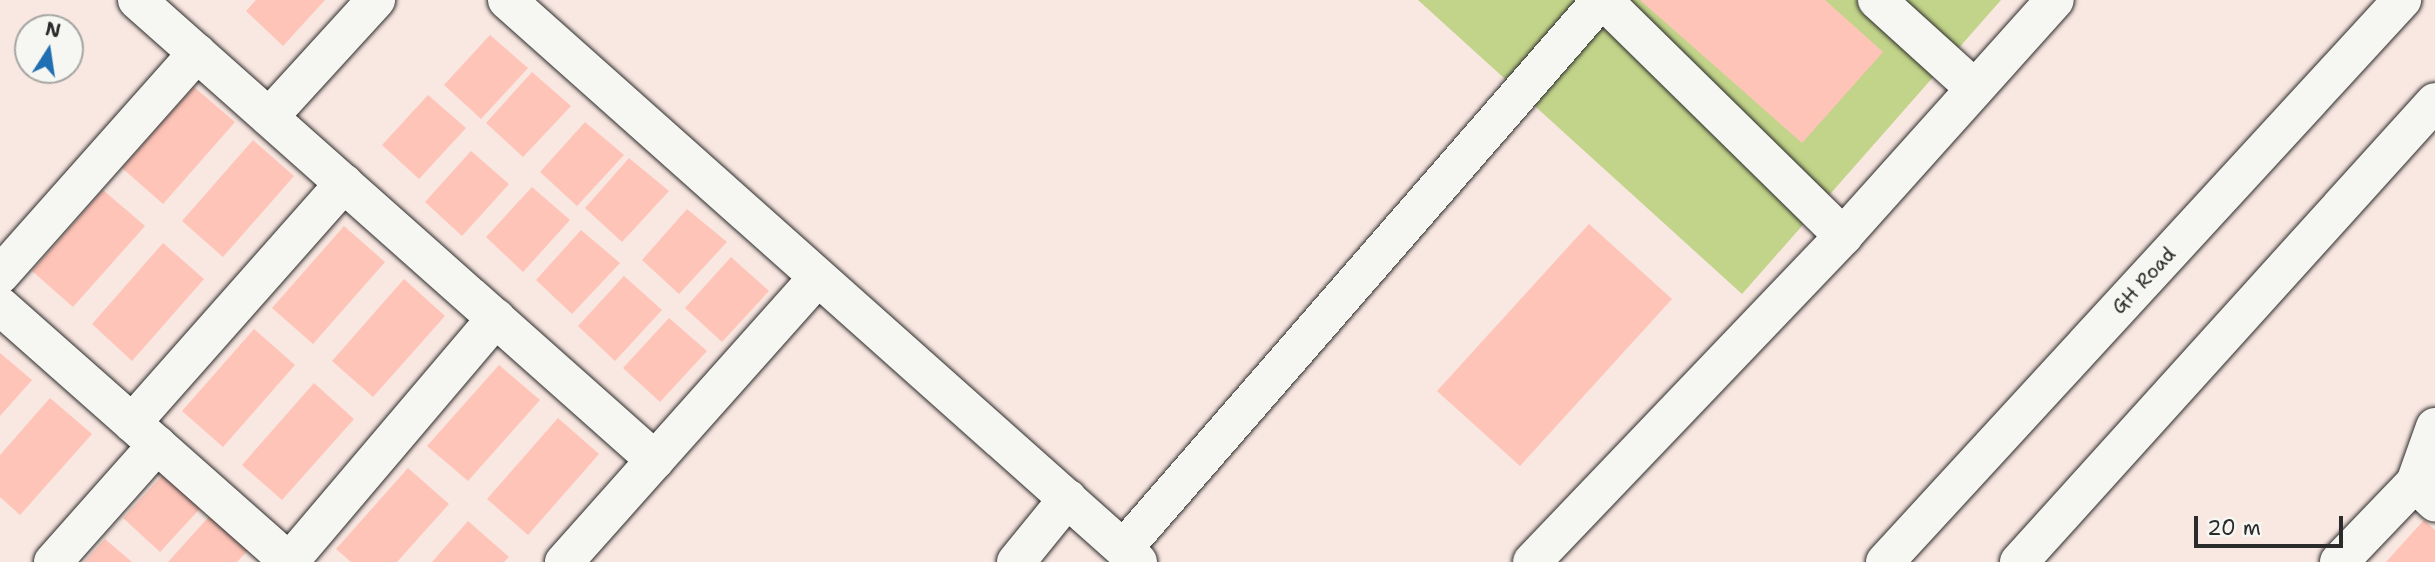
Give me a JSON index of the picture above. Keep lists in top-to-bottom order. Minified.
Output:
{"streets":{"street":["GH Road"]},"scale_bar":"20 m","north":"top"}
